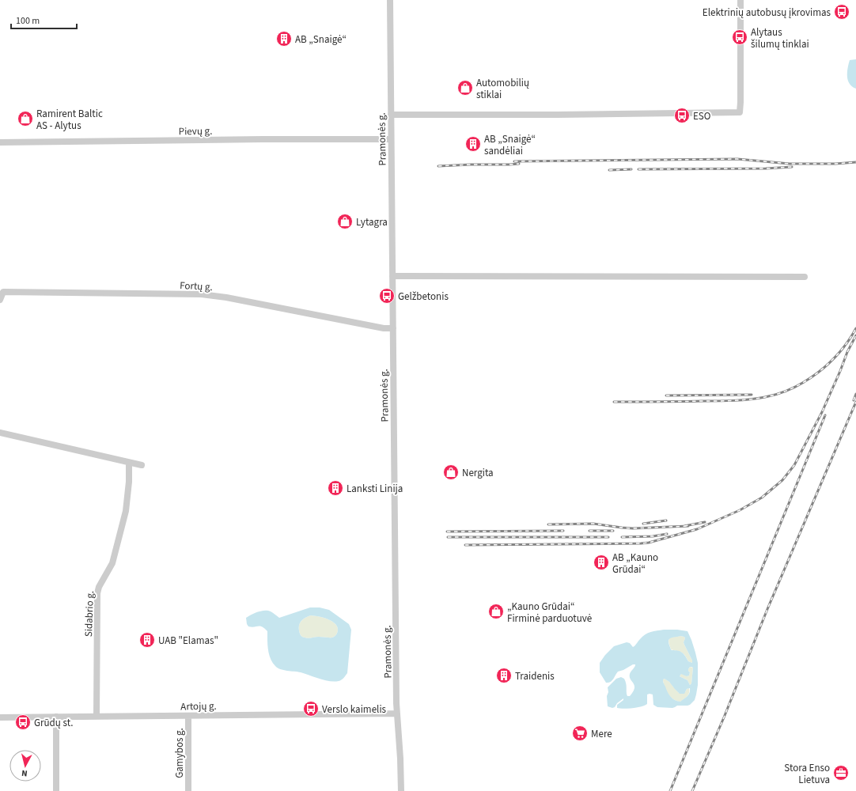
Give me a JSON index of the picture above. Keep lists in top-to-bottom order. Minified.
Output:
{"streets":{"street":["Pievų g.","Pramonės g.","Fortų g.","Sidabrio g.","Artojų g.","Gamybos g."]},"crossings":[["Pievų g.","Pramonės g."],["Pramonės g.","Fortų g."],["Pramonės g.","Artojų g."],["Sidabrio g.","Artojų g."],["Artojų g.","Gamybos g."]],"places":{"bus stop":["Elektrinių autobusų įkrovimas","Alytaus šilumų tinklai","ESO","Gelžbetonis","Verslo kaimelis","Grūdų st."],"building":["AB „Snaigė“","AB „Snaigė“ sandėliai","Lanksti Linija","AB „Kauno Grūdai“","UAB \"Elamas\"","Traidenis"],"shop":["Automobilių stiklai","Ramirent Baltic AS - Alytus","Lytagra","Nergita","„Kauno Grūdai“ Firminė parduotuvė"],"supermarket":["Mere"],"office":["Stora Enso Lietuva"]},"scale_bar":"100 m","north":"bottom"}
